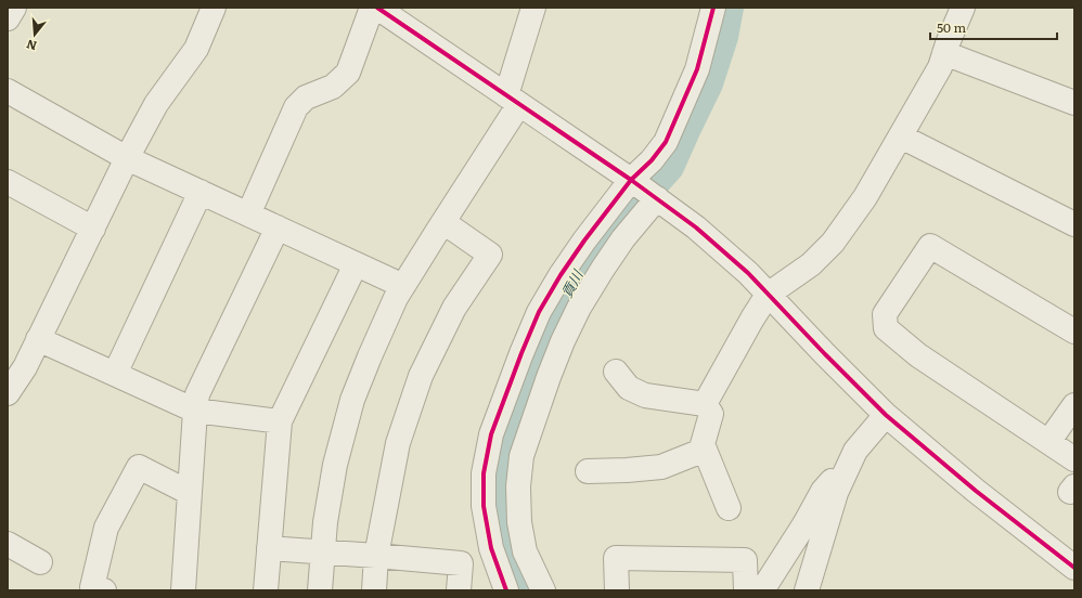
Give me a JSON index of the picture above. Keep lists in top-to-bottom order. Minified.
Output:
{"water":["貢川"],"scale_bar":"50 m","north":"bottom"}
